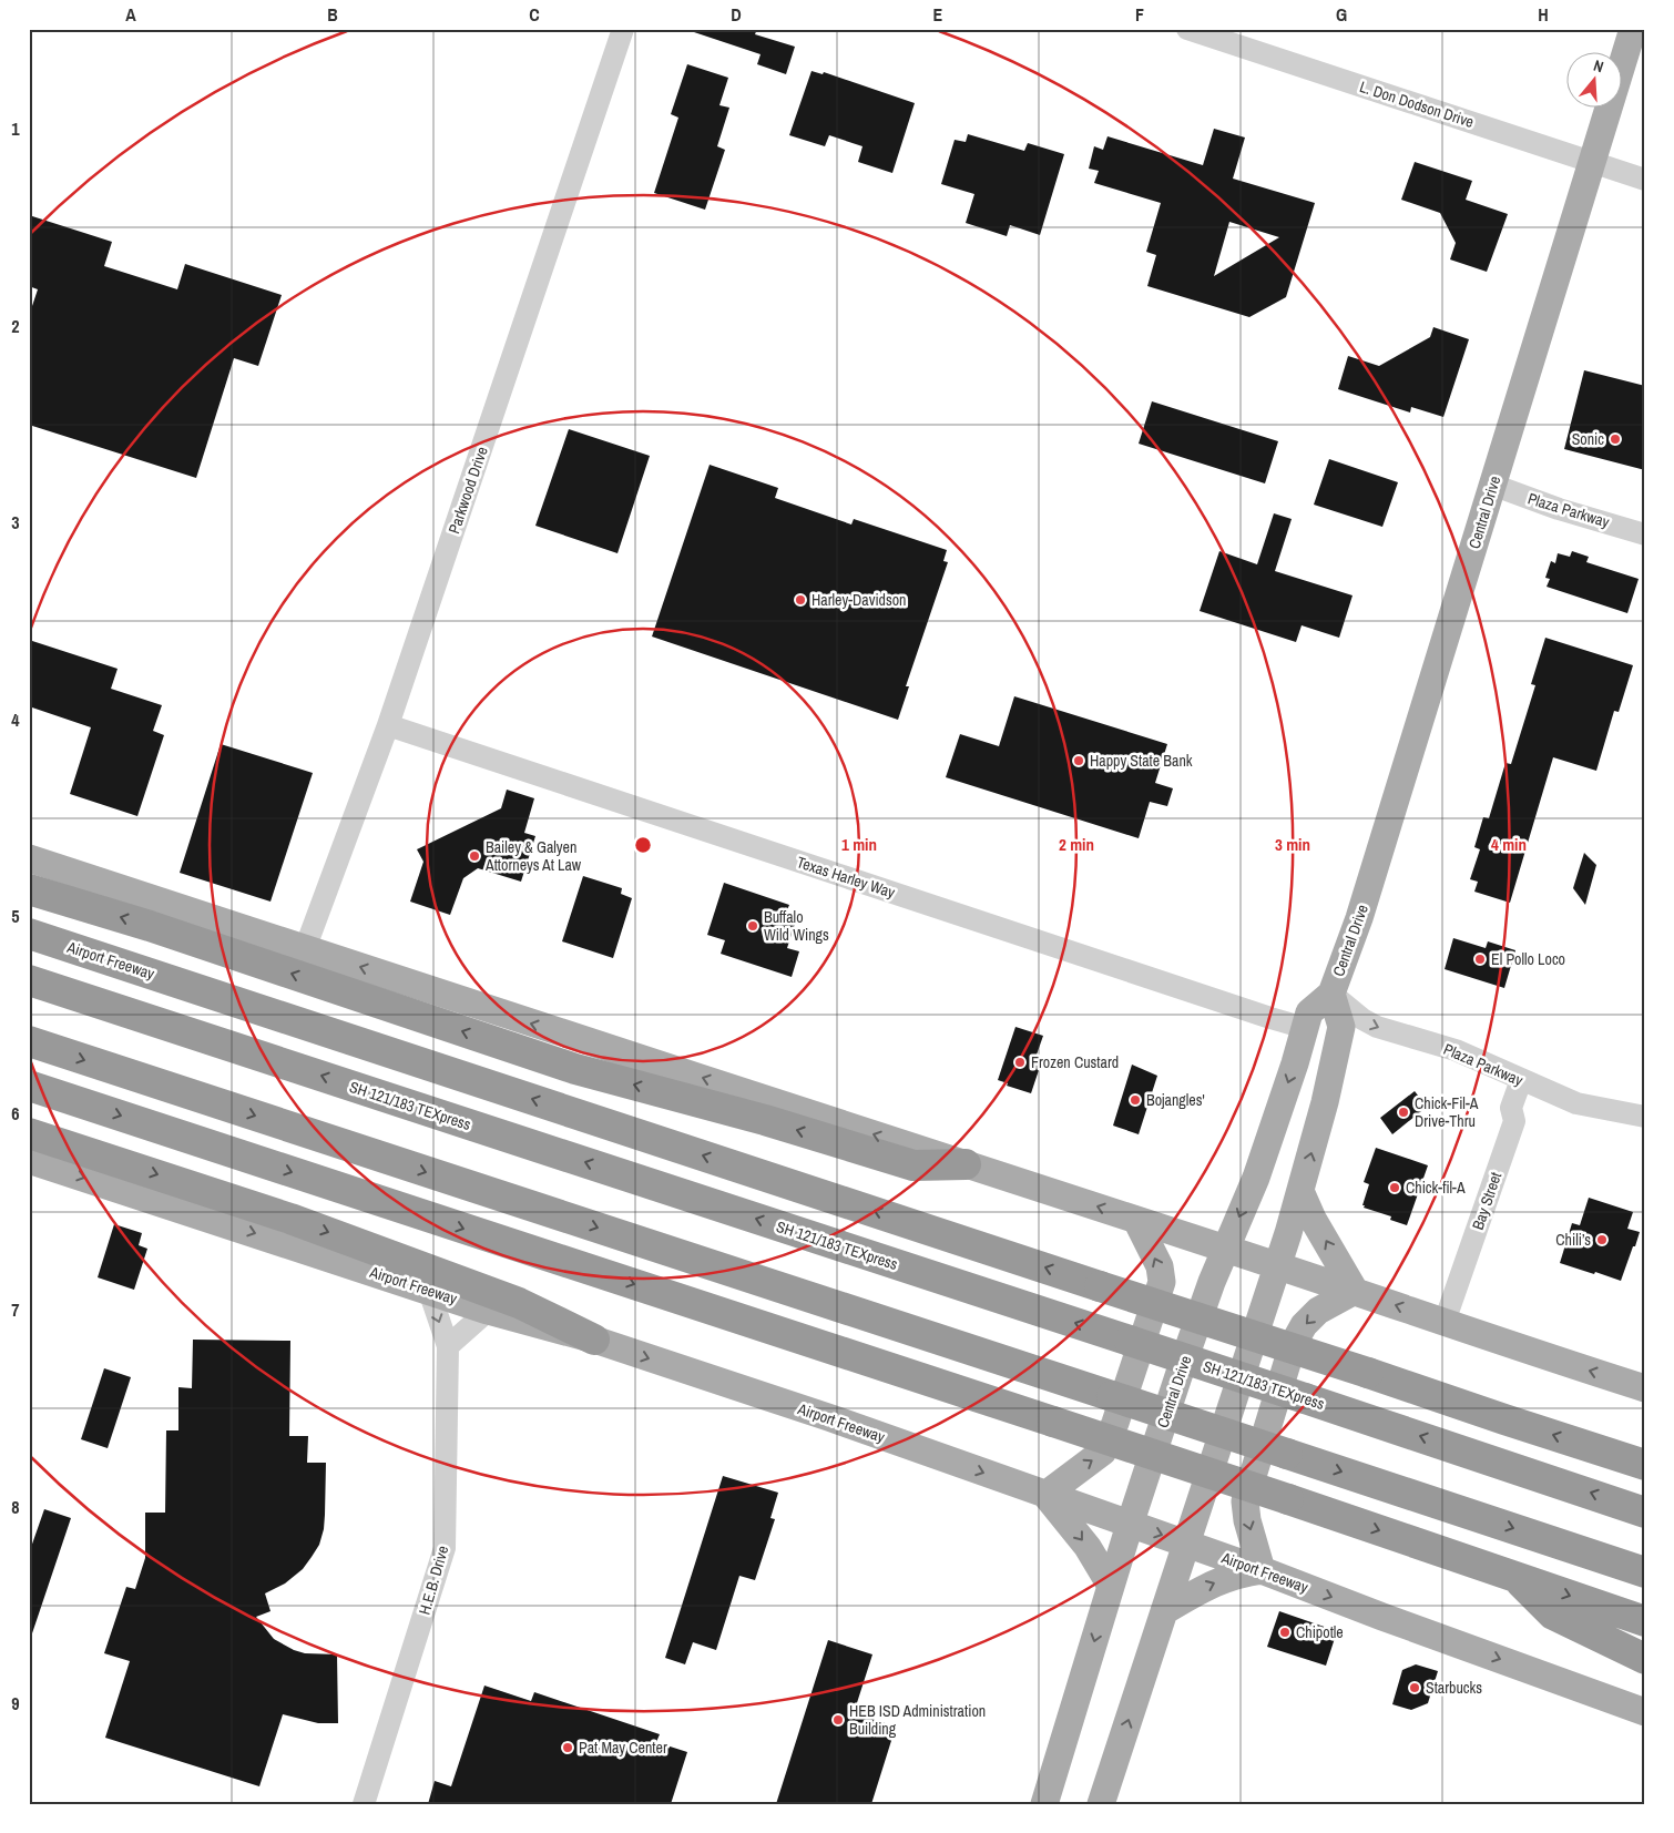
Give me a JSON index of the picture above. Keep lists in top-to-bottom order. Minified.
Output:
{"streets":{"highway":["Airport Freeway","SH 121/183 TEXpress"],"main road":["Central Drive"],"street":["L. Don Dodson Drive","Parkwood Drive","Plaza Parkway","Texas Harley Way","Bay Street","H.E.B. Drive"]},"crossings":[["L. Don Dodson Drive","Central Drive"],["Parkwood Drive","Texas Harley Way"],["Plaza Parkway","Central Drive"],["Plaza Parkway","Bay Street"],["Central Drive","Texas Harley Way"],["Central Drive","Airport Freeway"],["Airport Freeway","H.E.B. Drive"]],"one_way":["Plaza Parkway"],"places":["Sonic","Harley-Davidson","Happy State Bank","Bailey & Galyen Attorneys At Law","Buffalo Wild Wings","El Pollo Loco","Frozen Custard","Bojangles'","Chick-Fil-A Drive-Thru","Chick-fil-A","Chili’s","Chipotle","Starbucks","HEB ISD Administration Building","Pat May Center"],"north":"top","grid":{"columns":["A","B","C","D","E","F","G","H"],"rows":["1","2","3","4","5","6","7","8","9"]},"rings":["1 min","2 min","3 min","4 min"]}
